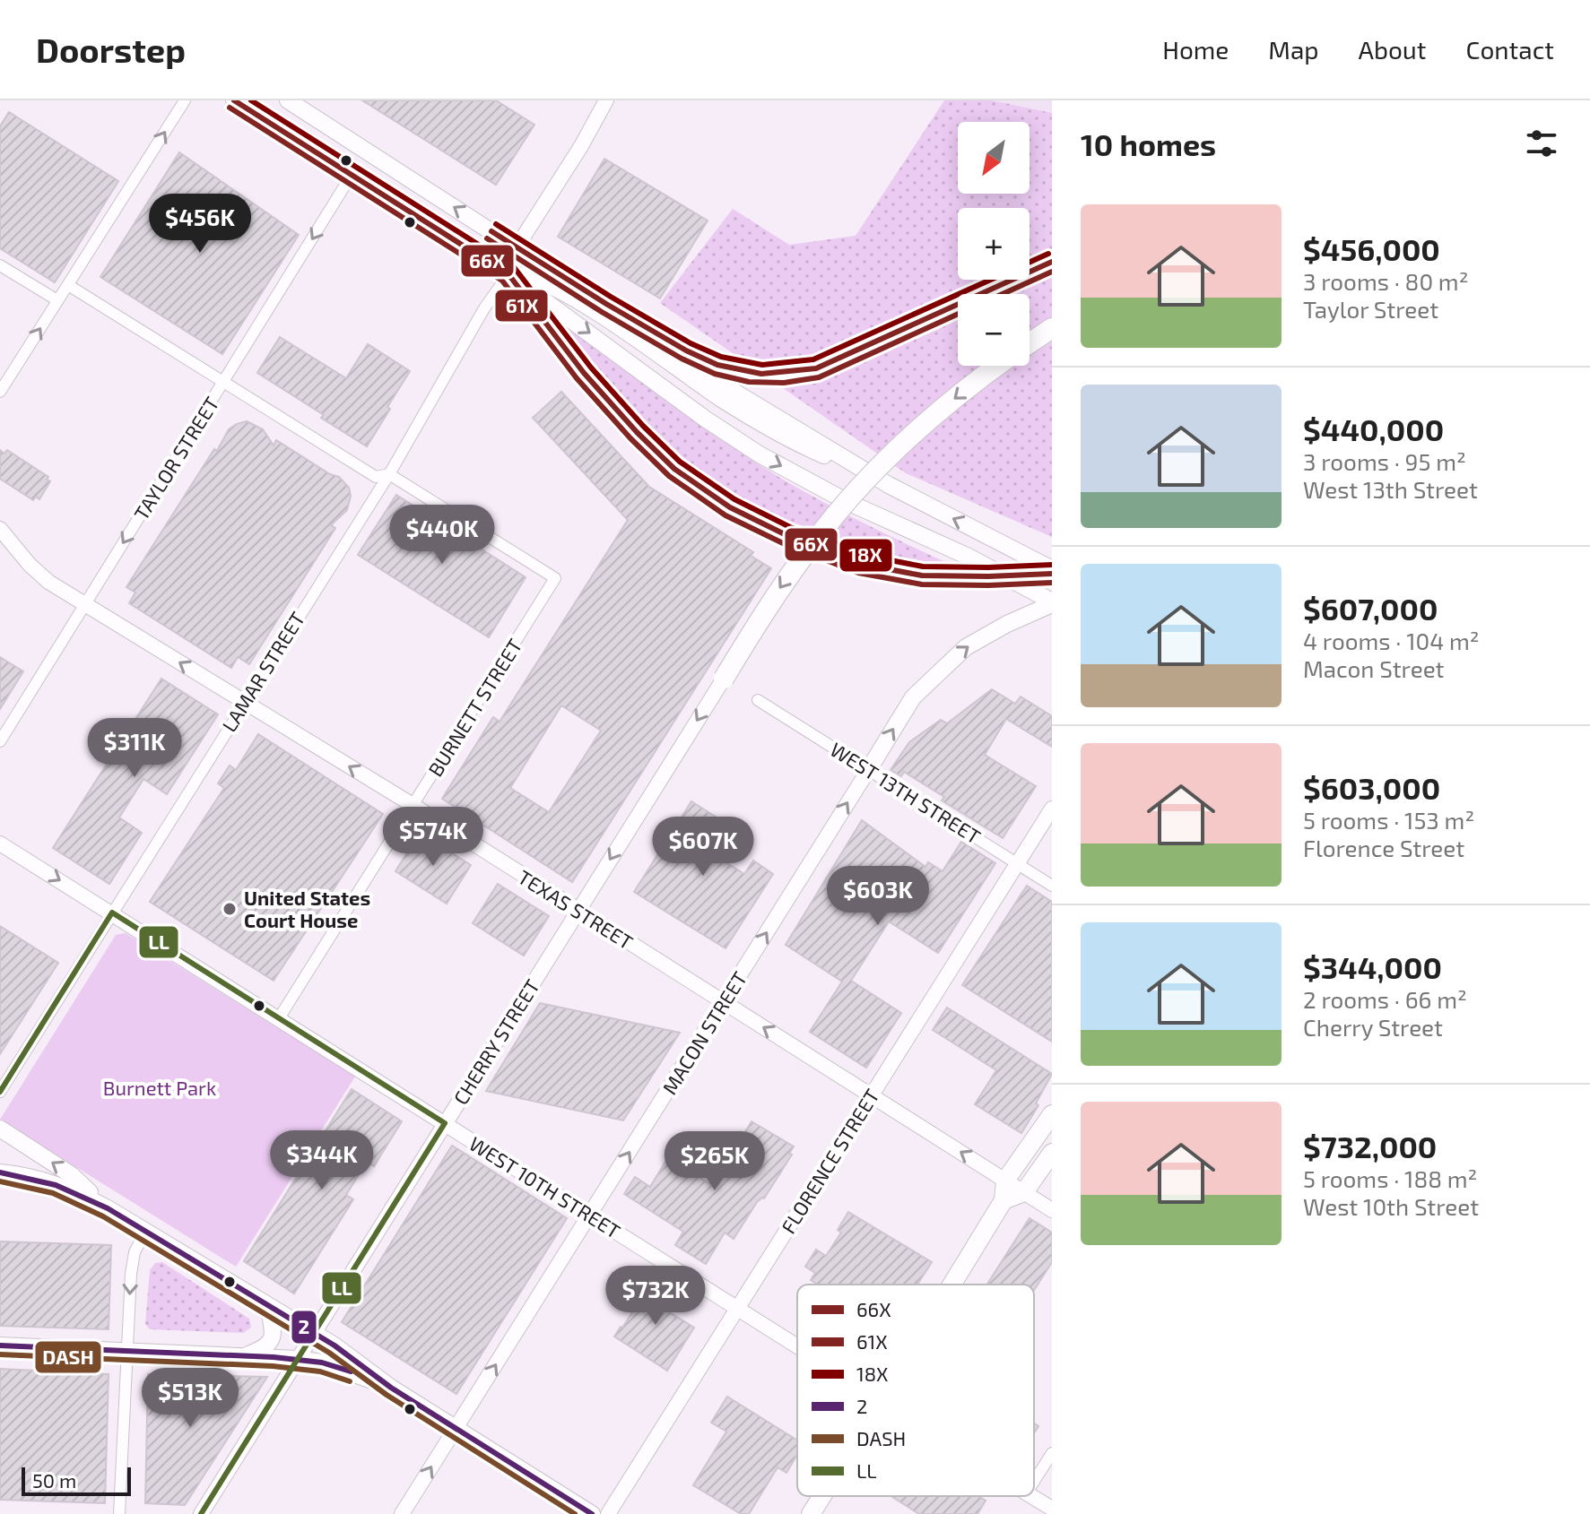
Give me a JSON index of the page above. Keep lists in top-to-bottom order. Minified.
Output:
{"streets":{"street":["TAYLOR STREET","LAMAR STREET","BURNETT STREET","WEST 13TH STREET","TEXAS STREET","MACON STREET","CHERRY STREET","FLORENCE STREET","WEST 10TH STREET"]},"crossings":[["TAYLOR STREET","TEXAS STREET"],["LAMAR STREET","BURNETT STREET"],["LAMAR STREET","TEXAS STREET"],["LAMAR STREET","WEST 10TH STREET"],["BURNETT STREET","TEXAS STREET"],["BURNETT STREET","WEST 10TH STREET"],["WEST 13TH STREET","MACON STREET"],["WEST 13TH STREET","FLORENCE STREET"],["TEXAS STREET","MACON STREET"],["TEXAS STREET","CHERRY STREET"],["TEXAS STREET","FLORENCE STREET"],["MACON STREET","WEST 10TH STREET"],["CHERRY STREET","WEST 10TH STREET"],["FLORENCE STREET","WEST 10TH STREET"]],"one_way":["TAYLOR STREET","TEXAS STREET","MACON STREET"],"parks":["Burnett Park"],"places":["United States Court House"],"lines":["transit line 66X","transit line 18X","transit line 61X","transit line LL","transit line 2","transit line DASH"],"legend":["66X","61X","18X","2","DASH","LL"],"scale_bar":"50 m","north":"bottom left","page":{"header":"Doorstep","nav":["Home","Map","About","Contact"],"heading":"10 homes","map_buttons":["+","−"],"list":[{"name":"$456,000","note":"3 rooms · 80 m² · Taylor Street"},{"name":"$440,000","note":"3 rooms · 95 m² · West 13th Street"},{"name":"$607,000","note":"4 rooms · 104 m² · Macon Street"},{"name":"$603,000","note":"5 rooms · 153 m² · Florence Street"},{"name":"$344,000","note":"2 rooms · 66 m² · Cherry Street"},{"name":"$732,000","note":"5 rooms · 188 m² · West 10th Street"}],"price":["$456K","$440K","$311K","$574K","$607K","$603K","$344K","$265K","$732K","$513K"],"scale":"50 m"}}
